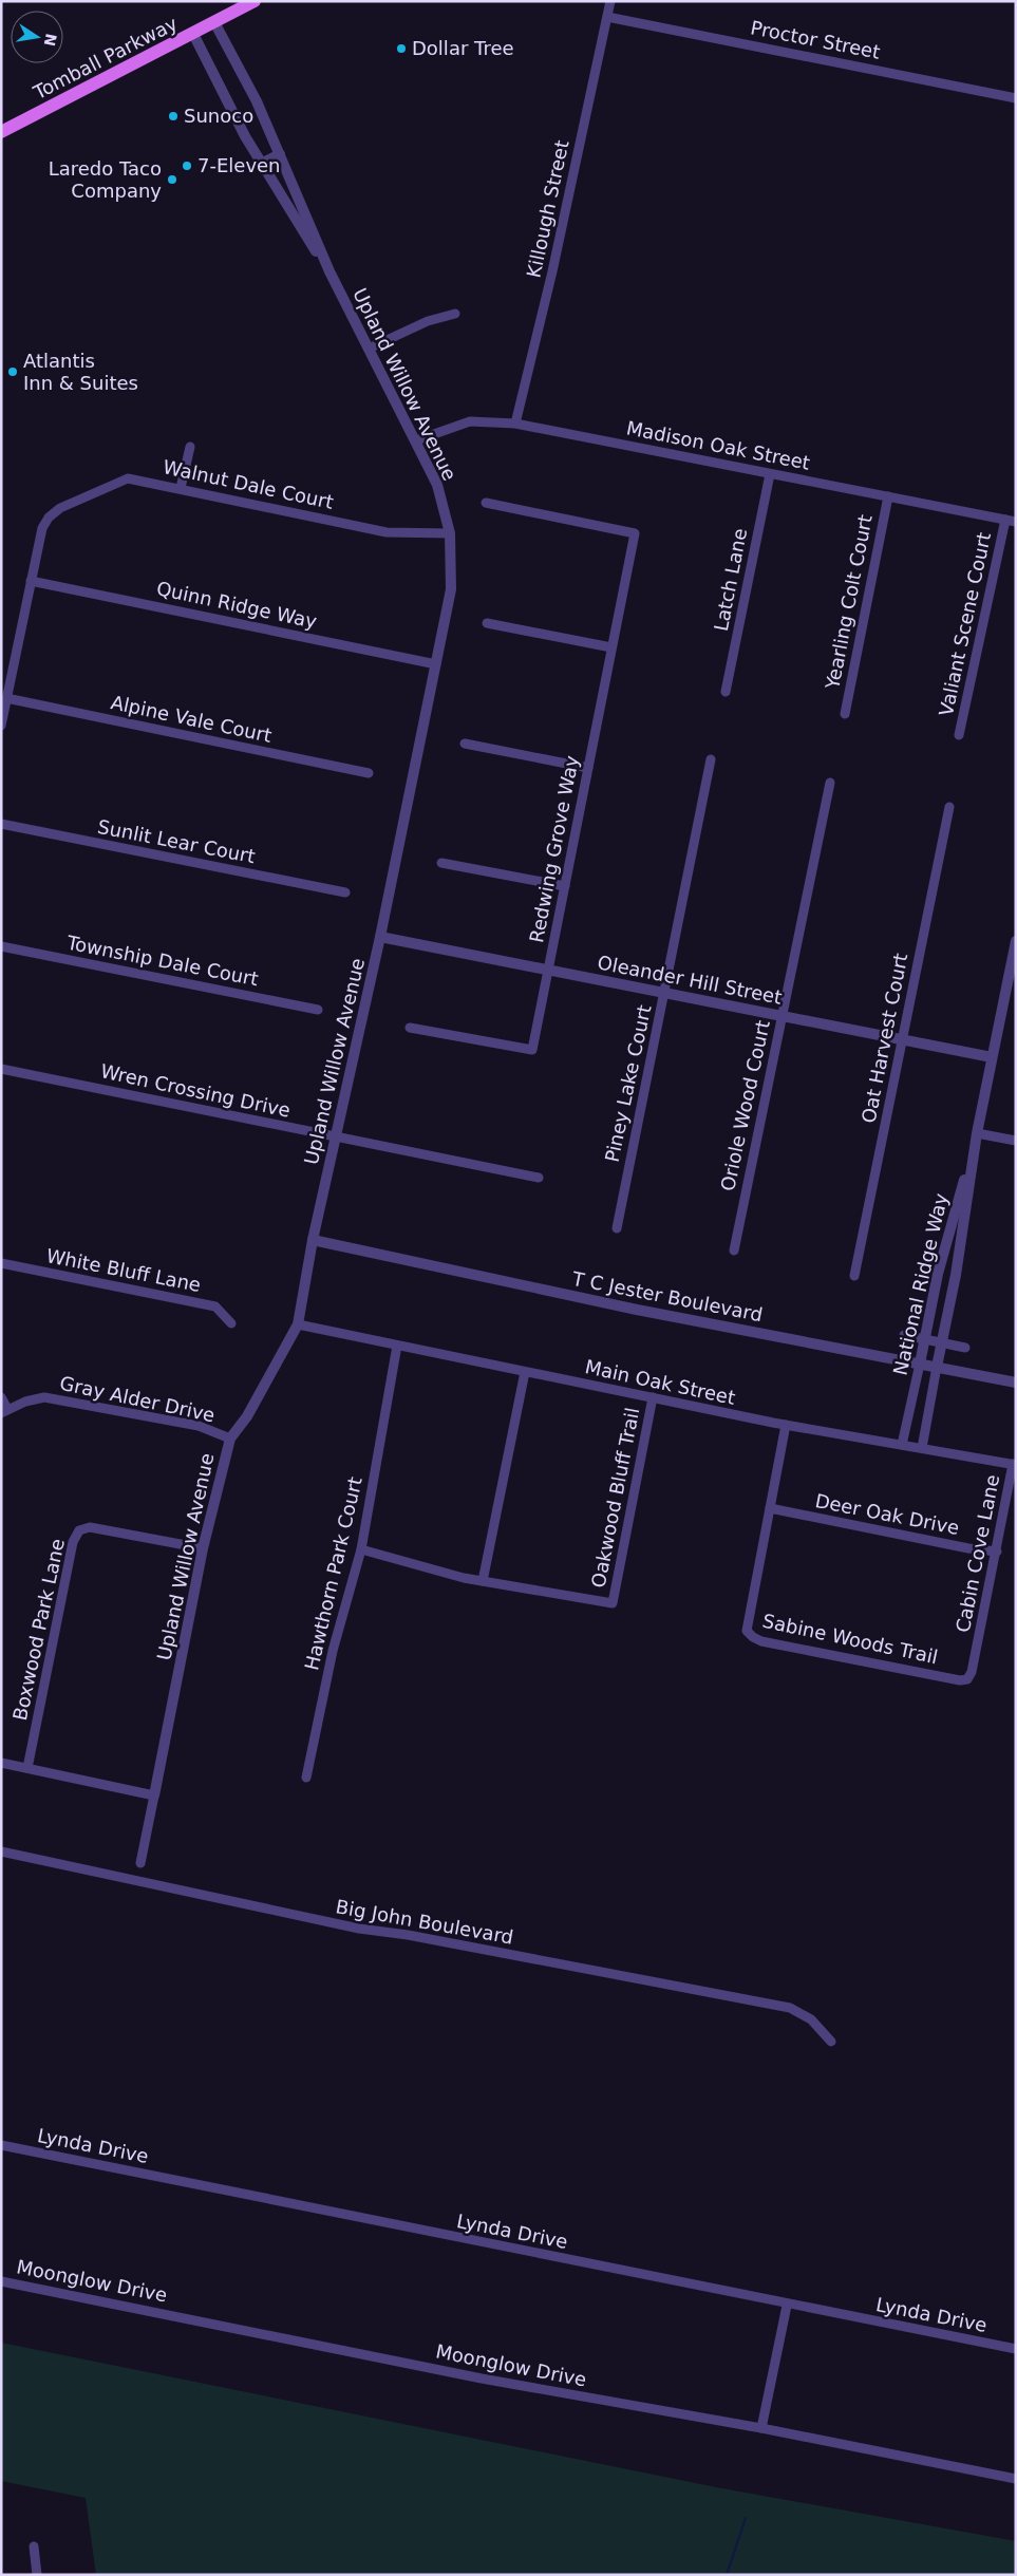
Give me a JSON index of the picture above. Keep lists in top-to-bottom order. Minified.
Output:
{"streets":{"main road":["Tomball Parkway"],"street":["Proctor Street","Killough Street","Upland Willow Avenue","Madison Oak Street","Walnut Dale Court","Latch Lane","Yearling Colt Court","Quinn Ridge Way","Valiant Scene Court","Alpine Vale Court","Sunlit Lear Court","Redwing Grove Way","Township Dale Court","Oleander Hill Street","Oat Harvest Court","Piney Lake Court","Wren Crossing Drive","Oriole Wood Court","White Bluff Lane","National Ridge Way","T C Jester Boulevard","Main Oak Street","Gray Alder Drive","Oakwood Bluff Trail","Deer Oak Drive","Cabin Cove Lane","Hawthorn Park Court","Boxwood Park Lane","Sabine Woods Trail","Big John Boulevard","Lynda Drive","Moonglow Drive"]},"crossings":[["Proctor Street","Killough Street"],["Tomball Parkway","Upland Willow Avenue"],["Killough Street","Madison Oak Street"],["Upland Willow Avenue","Madison Oak Street"],["Upland Willow Avenue","Walnut Dale Court"],["Upland Willow Avenue","Quinn Ridge Way"],["Upland Willow Avenue","Oleander Hill Street"],["Upland Willow Avenue","Wren Crossing Drive"],["Upland Willow Avenue","T C Jester Boulevard"],["Upland Willow Avenue","Main Oak Street"],["Upland Willow Avenue","Gray Alder Drive"],["Upland Willow Avenue","Boxwood Park Lane"],["Madison Oak Street","Latch Lane"],["Madison Oak Street","Yearling Colt Court"],["Madison Oak Street","Valiant Scene Court"],["Walnut Dale Court","Quinn Ridge Way"],["Redwing Grove Way","Oleander Hill Street"],["Oleander Hill Street","Oat Harvest Court"],["Oleander Hill Street","Piney Lake Court"],["Oleander Hill Street","Oriole Wood Court"],["Oleander Hill Street","National Ridge Way"],["National Ridge Way","T C Jester Boulevard"],["National Ridge Way","Main Oak Street"],["Main Oak Street","Oakwood Bluff Trail"],["Main Oak Street","Cabin Cove Lane"],["Main Oak Street","Hawthorn Park Court"],["Main Oak Street","Sabine Woods Trail"],["Deer Oak Drive","Cabin Cove Lane"],["Deer Oak Drive","Sabine Woods Trail"],["Cabin Cove Lane","Sabine Woods Trail"]],"places":["Dollar Tree","Sunoco","7-Eleven","Laredo Taco Company","Atlantis Inn & Suites"],"north":"right"}
